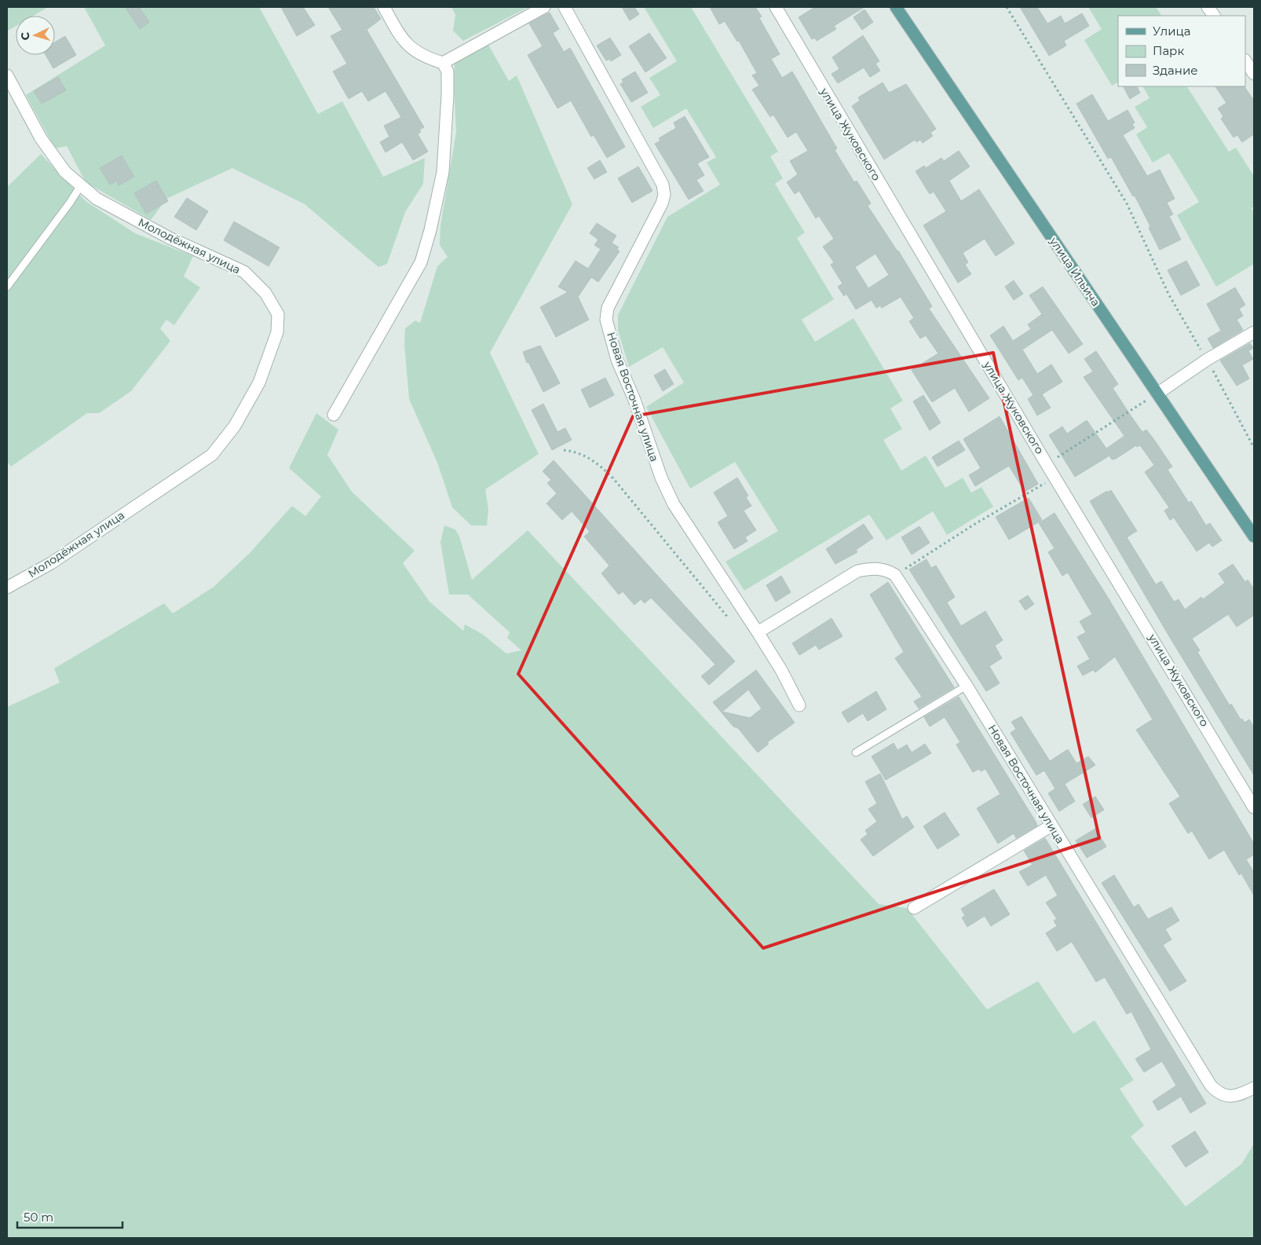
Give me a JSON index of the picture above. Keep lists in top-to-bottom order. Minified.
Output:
{"streets":{"main road":["улица Ильича"],"street":["улица Жуковского","Молодёжная улица","Новая Восточная улица"]},"legend":["Улица","Парк","Здание"],"scale_bar":"50 m","north":"left"}
